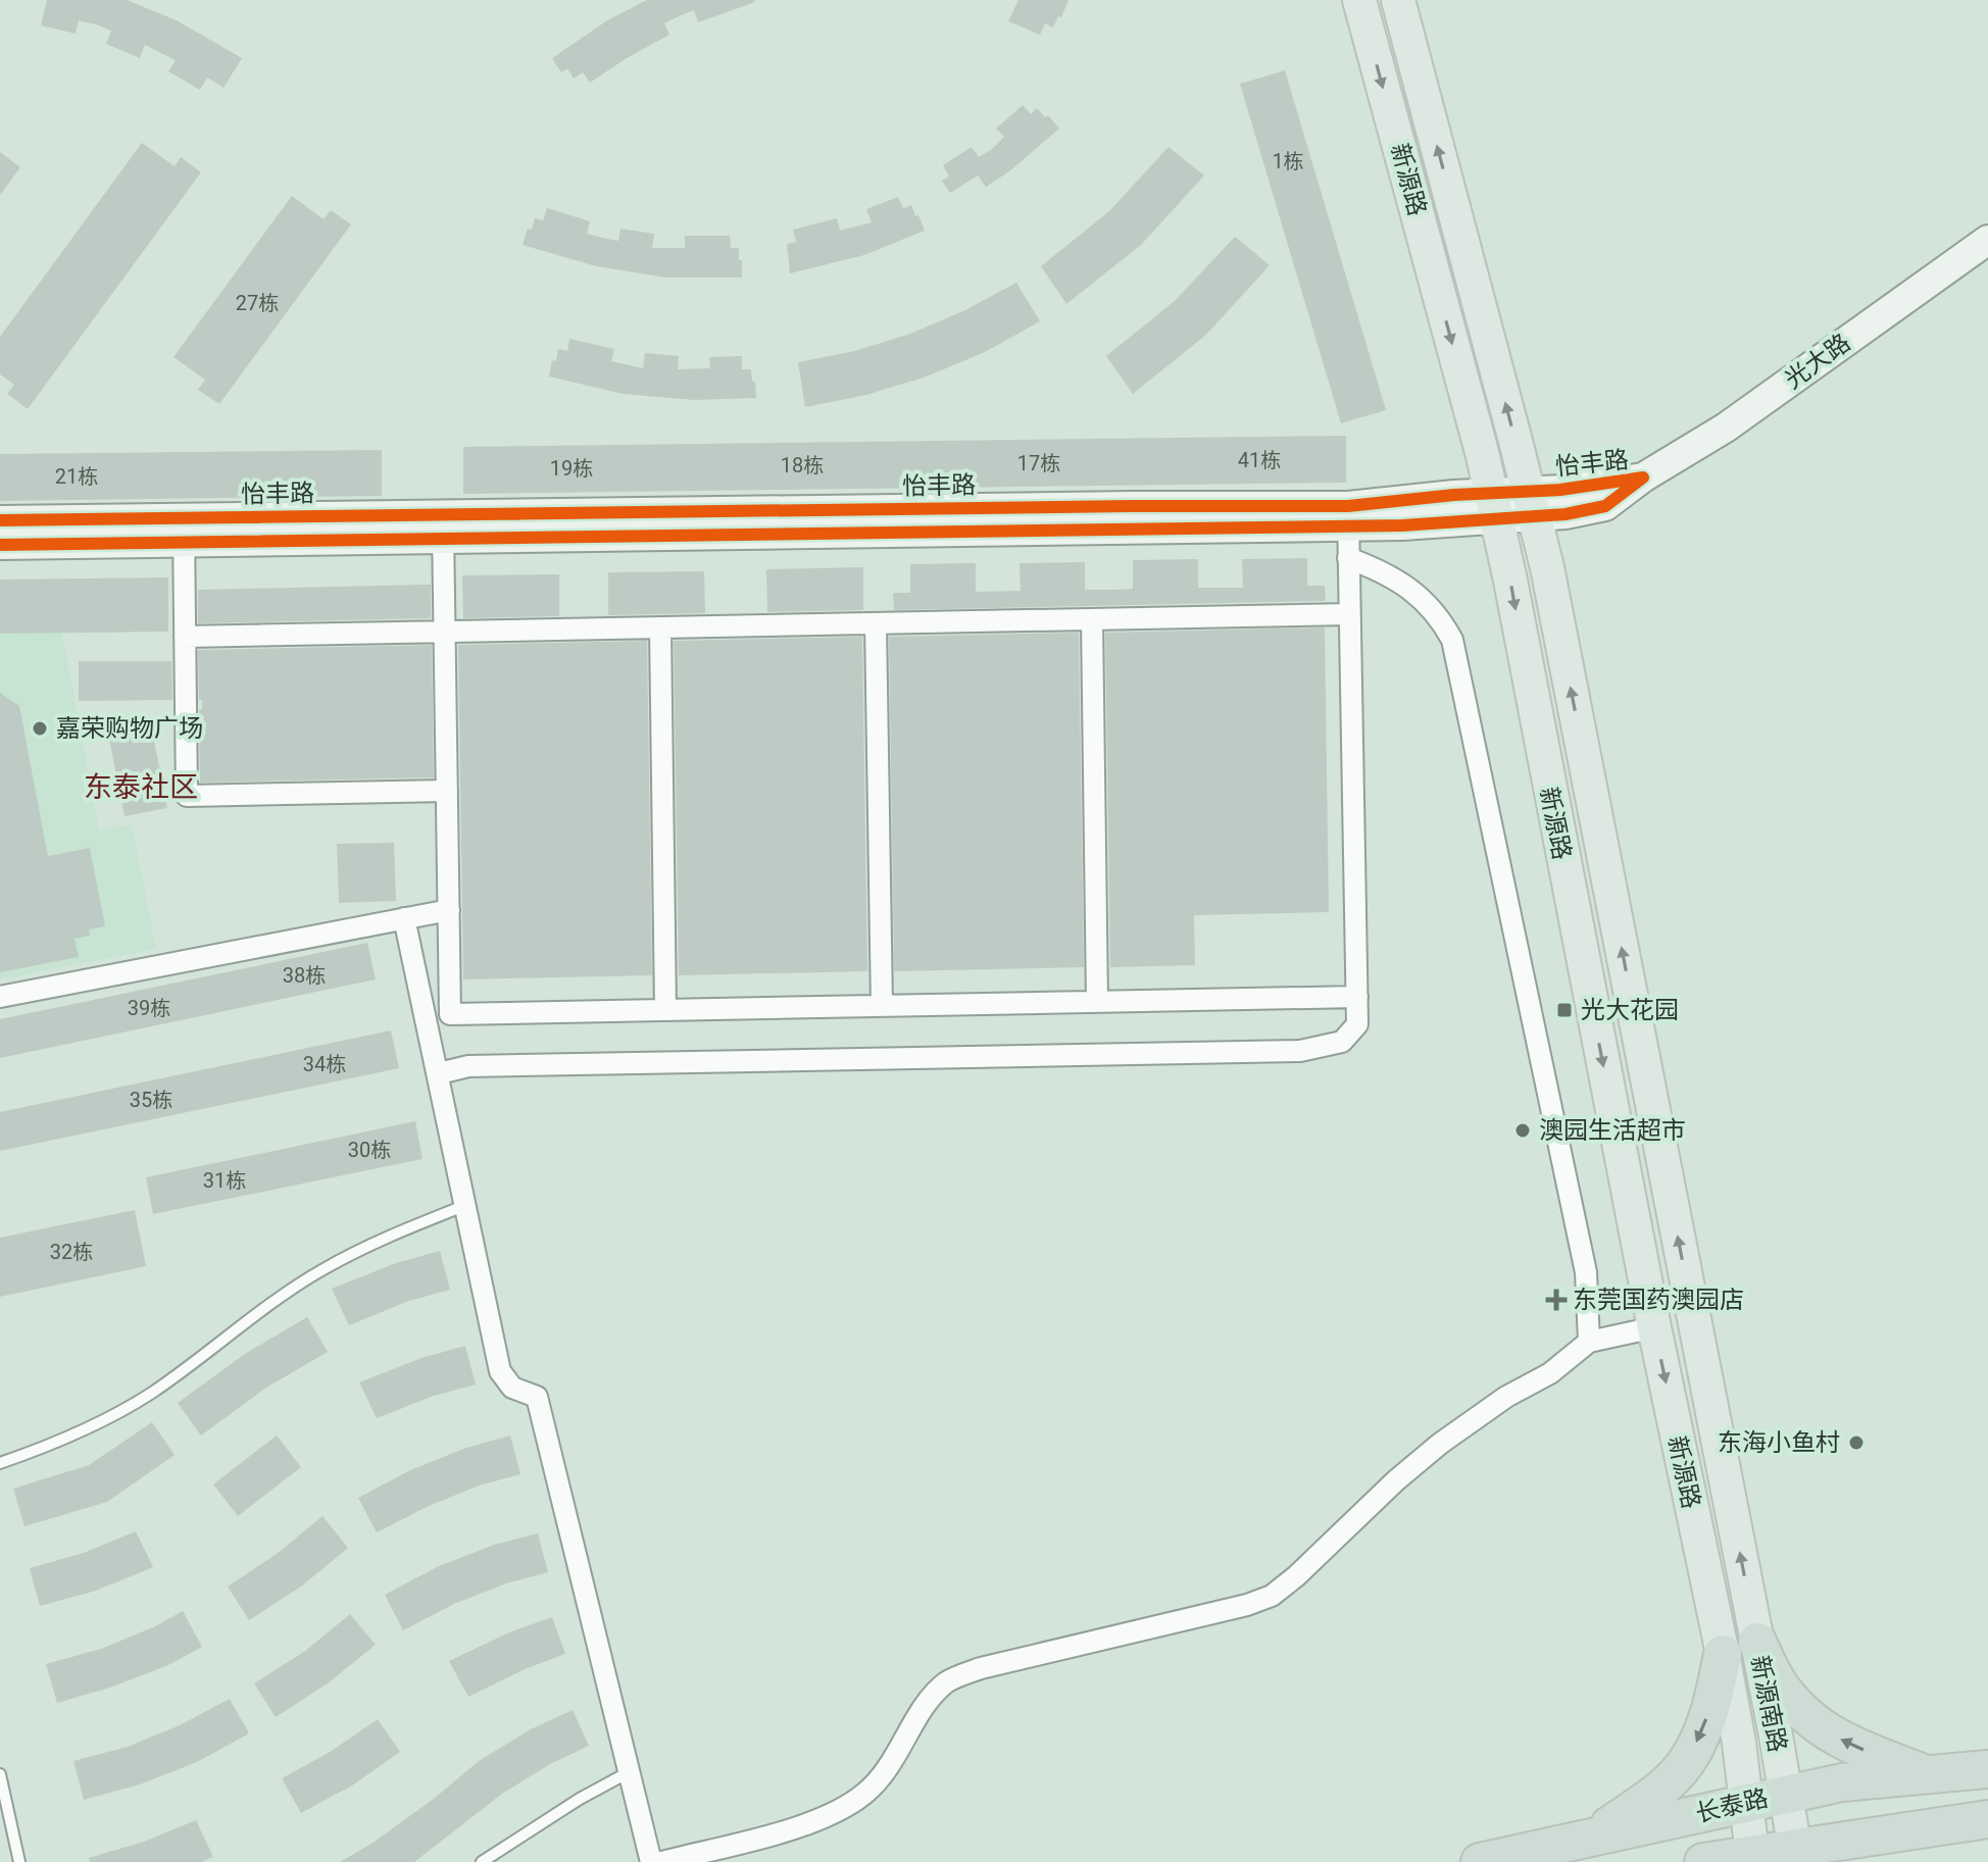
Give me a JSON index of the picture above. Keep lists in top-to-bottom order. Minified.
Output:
{"streets":{"highway":["长泰路"],"main road":["新源路","新源南路"],"street":["光大路","怡丰路"]},"crossings":[["新源路","怡丰路"],["新源路","新源南路"],["光大路","怡丰路"],["新源南路","长泰路"]],"districts":["东泰社区"],"places":{"other":["嘉荣购物广场","澳园生活超市","东海小鱼村"],"transit":["光大花园"],"health":["东莞国药澳园店"]},"house_numbers":["1栋","27栋","41栋","17栋","18栋","19栋","21栋","38栋","39栋","34栋","35栋","30栋","31栋","32栋"]}
